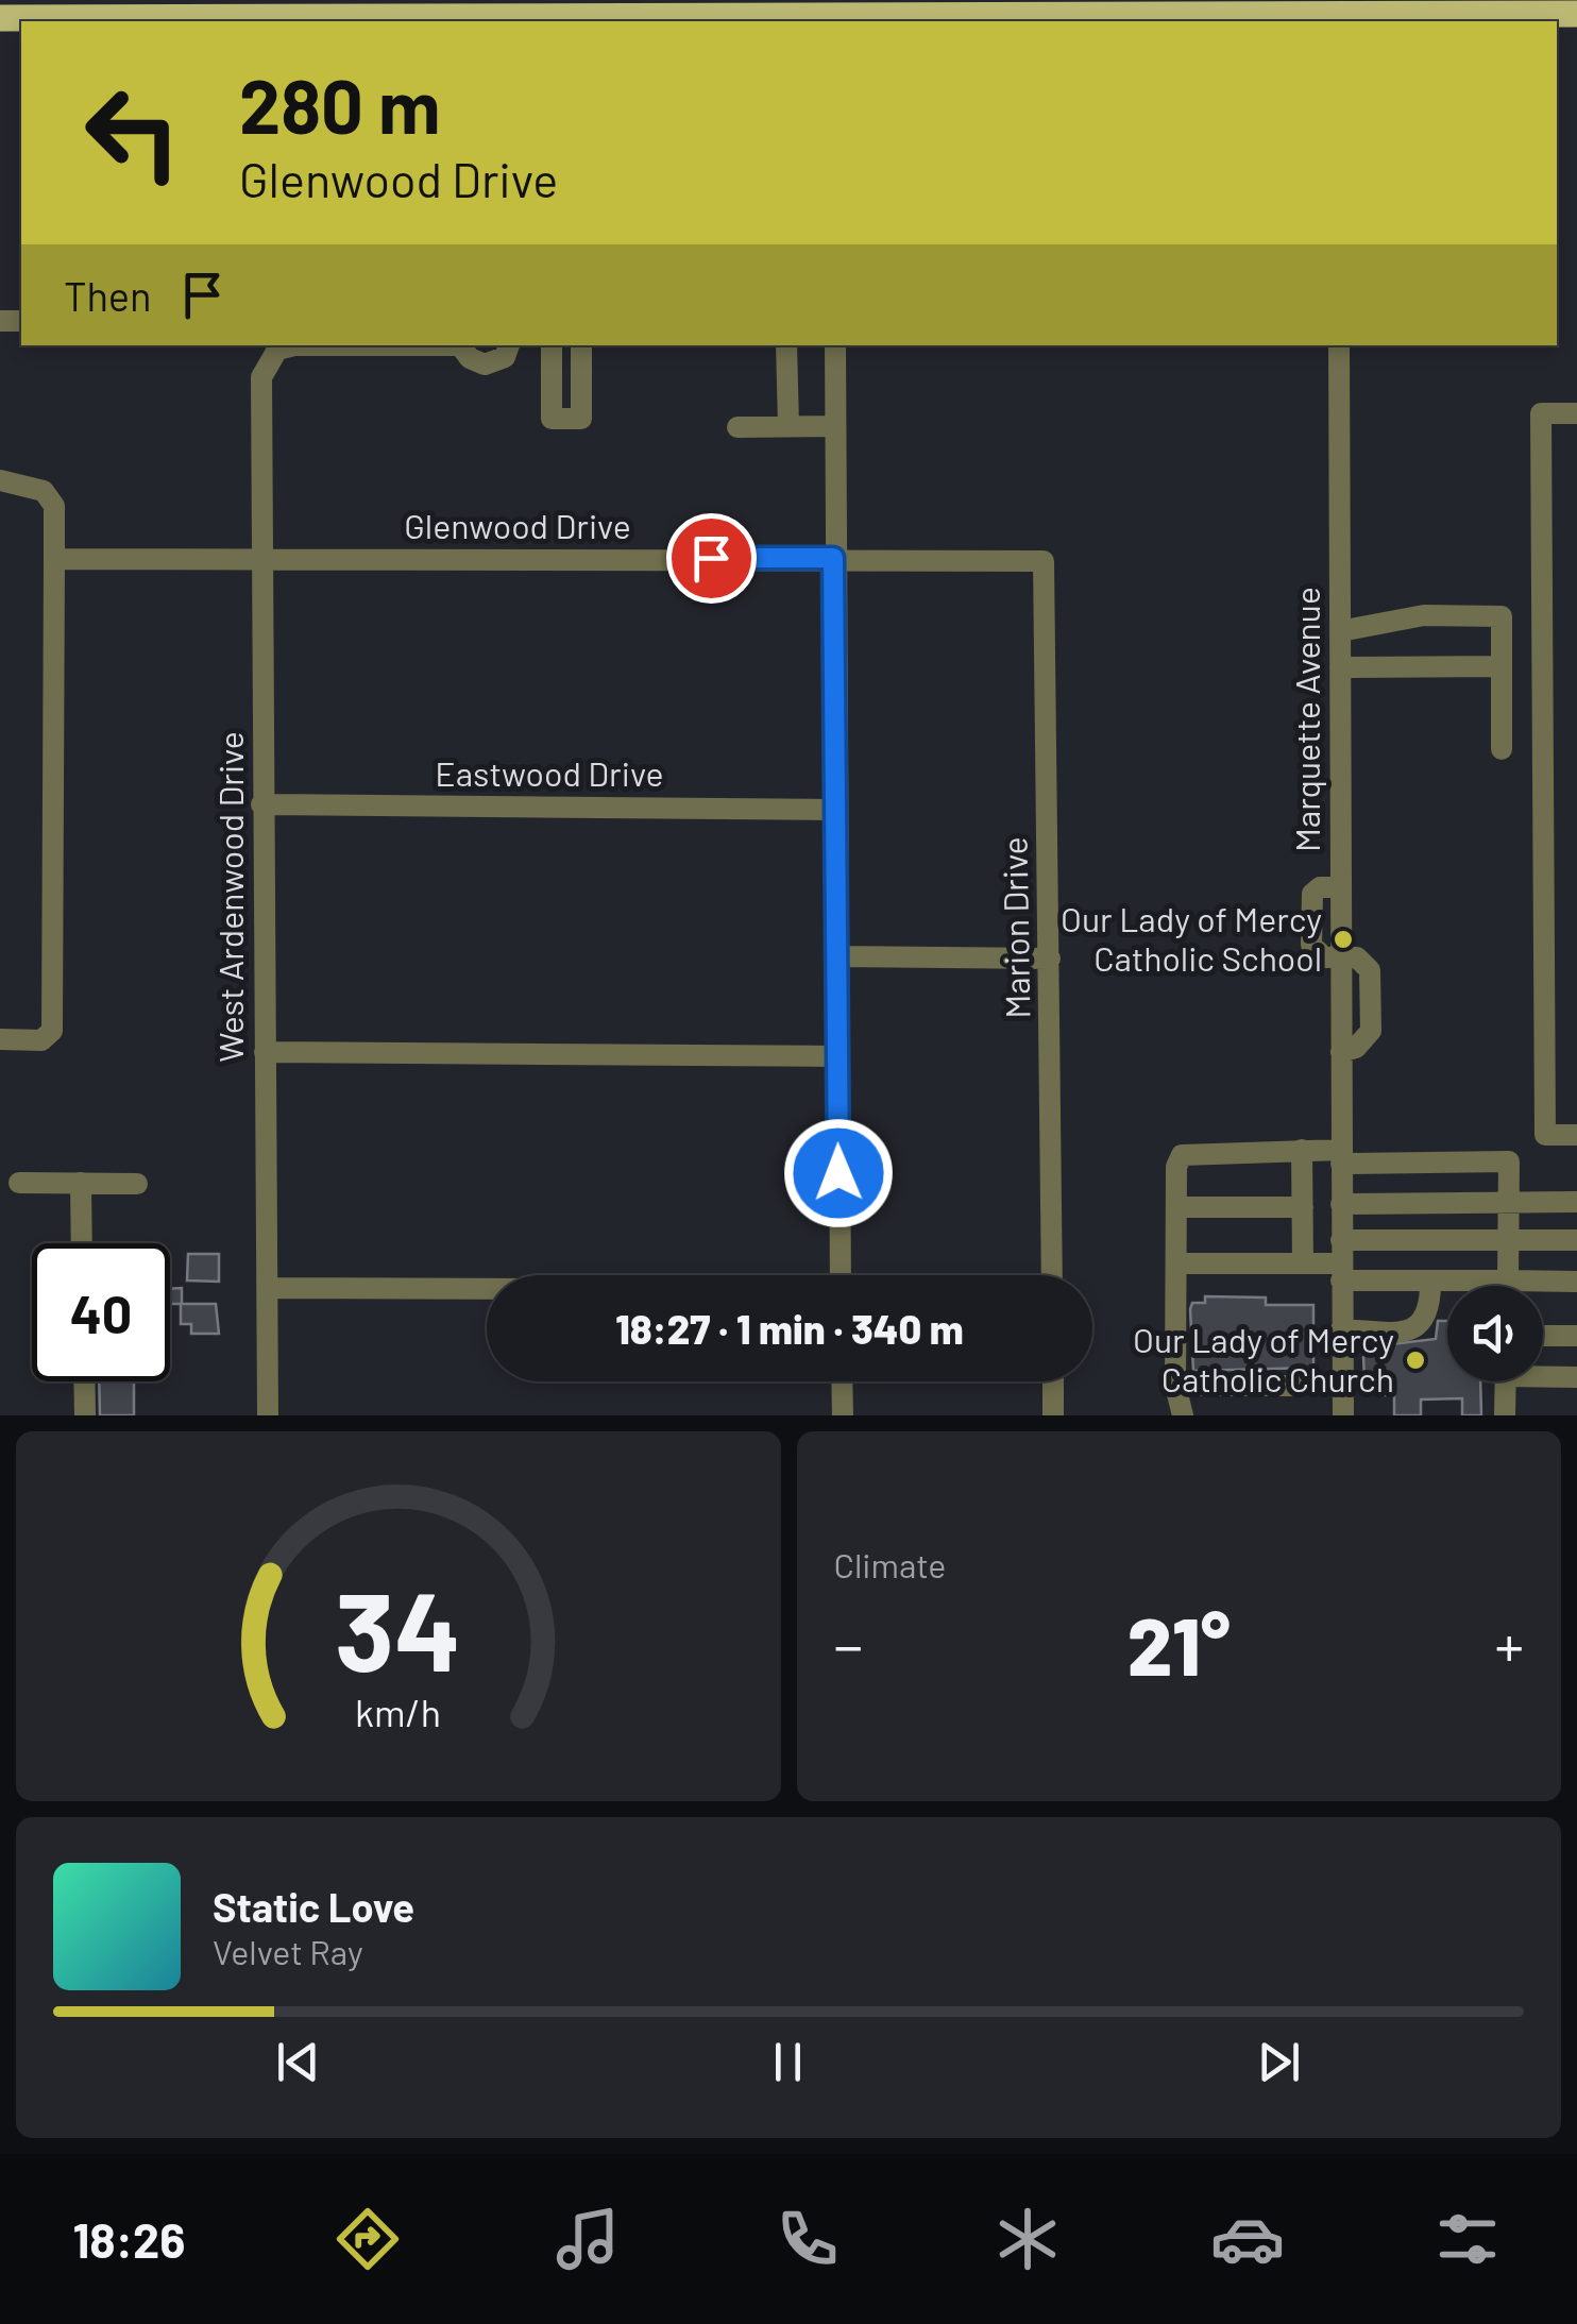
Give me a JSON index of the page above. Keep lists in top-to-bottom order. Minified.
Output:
{"streets":{"street":["Glenwood Drive","Marquette Avenue","Eastwood Drive","West Ardenwood Drive","Marion Drive"]},"crossings":[["Glenwood Drive","West Ardenwood Drive"],["Glenwood Drive","Marion Drive"],["Eastwood Drive","West Ardenwood Drive"]],"places":["Our Lady of Mercy Catholic School","Our Lady of Mercy Catholic Church"],"page":{"turn":["280 m","Glenwood Drive"],"then":"Then","limit":"40","trip":"18:27 · 1 min · 340 m","tile":"Climate","heat":["−","21°","+"],"song":["Static Love","Velvet Ray"],"tabs":"18:26","gauge":["34","km/h"]}}
